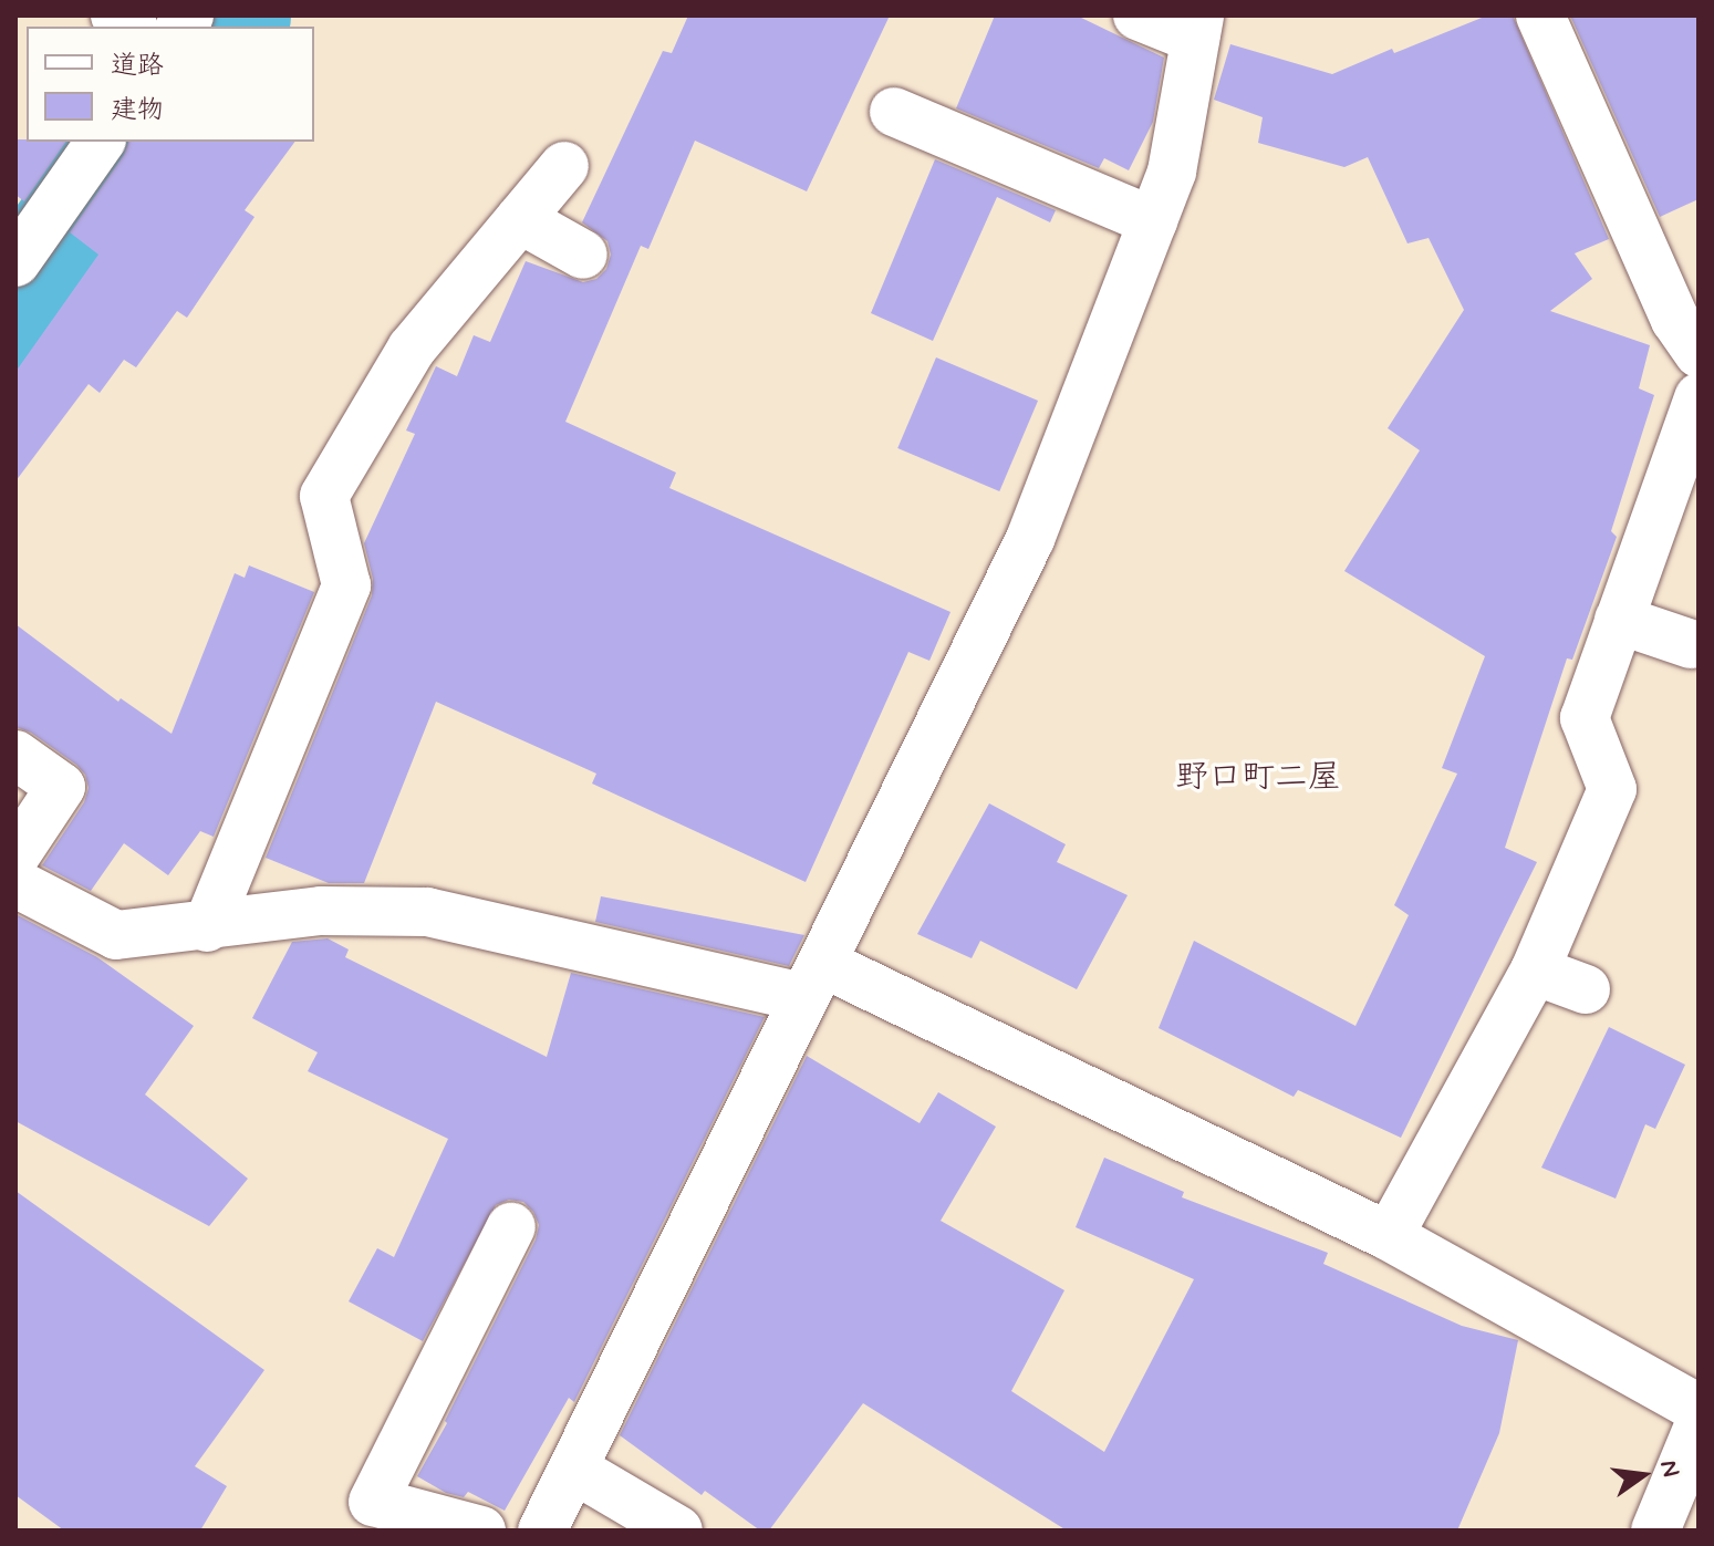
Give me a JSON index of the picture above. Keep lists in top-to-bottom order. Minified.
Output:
{"districts":["野口町二屋"],"legend":["道路","建物"],"north":"right"}
